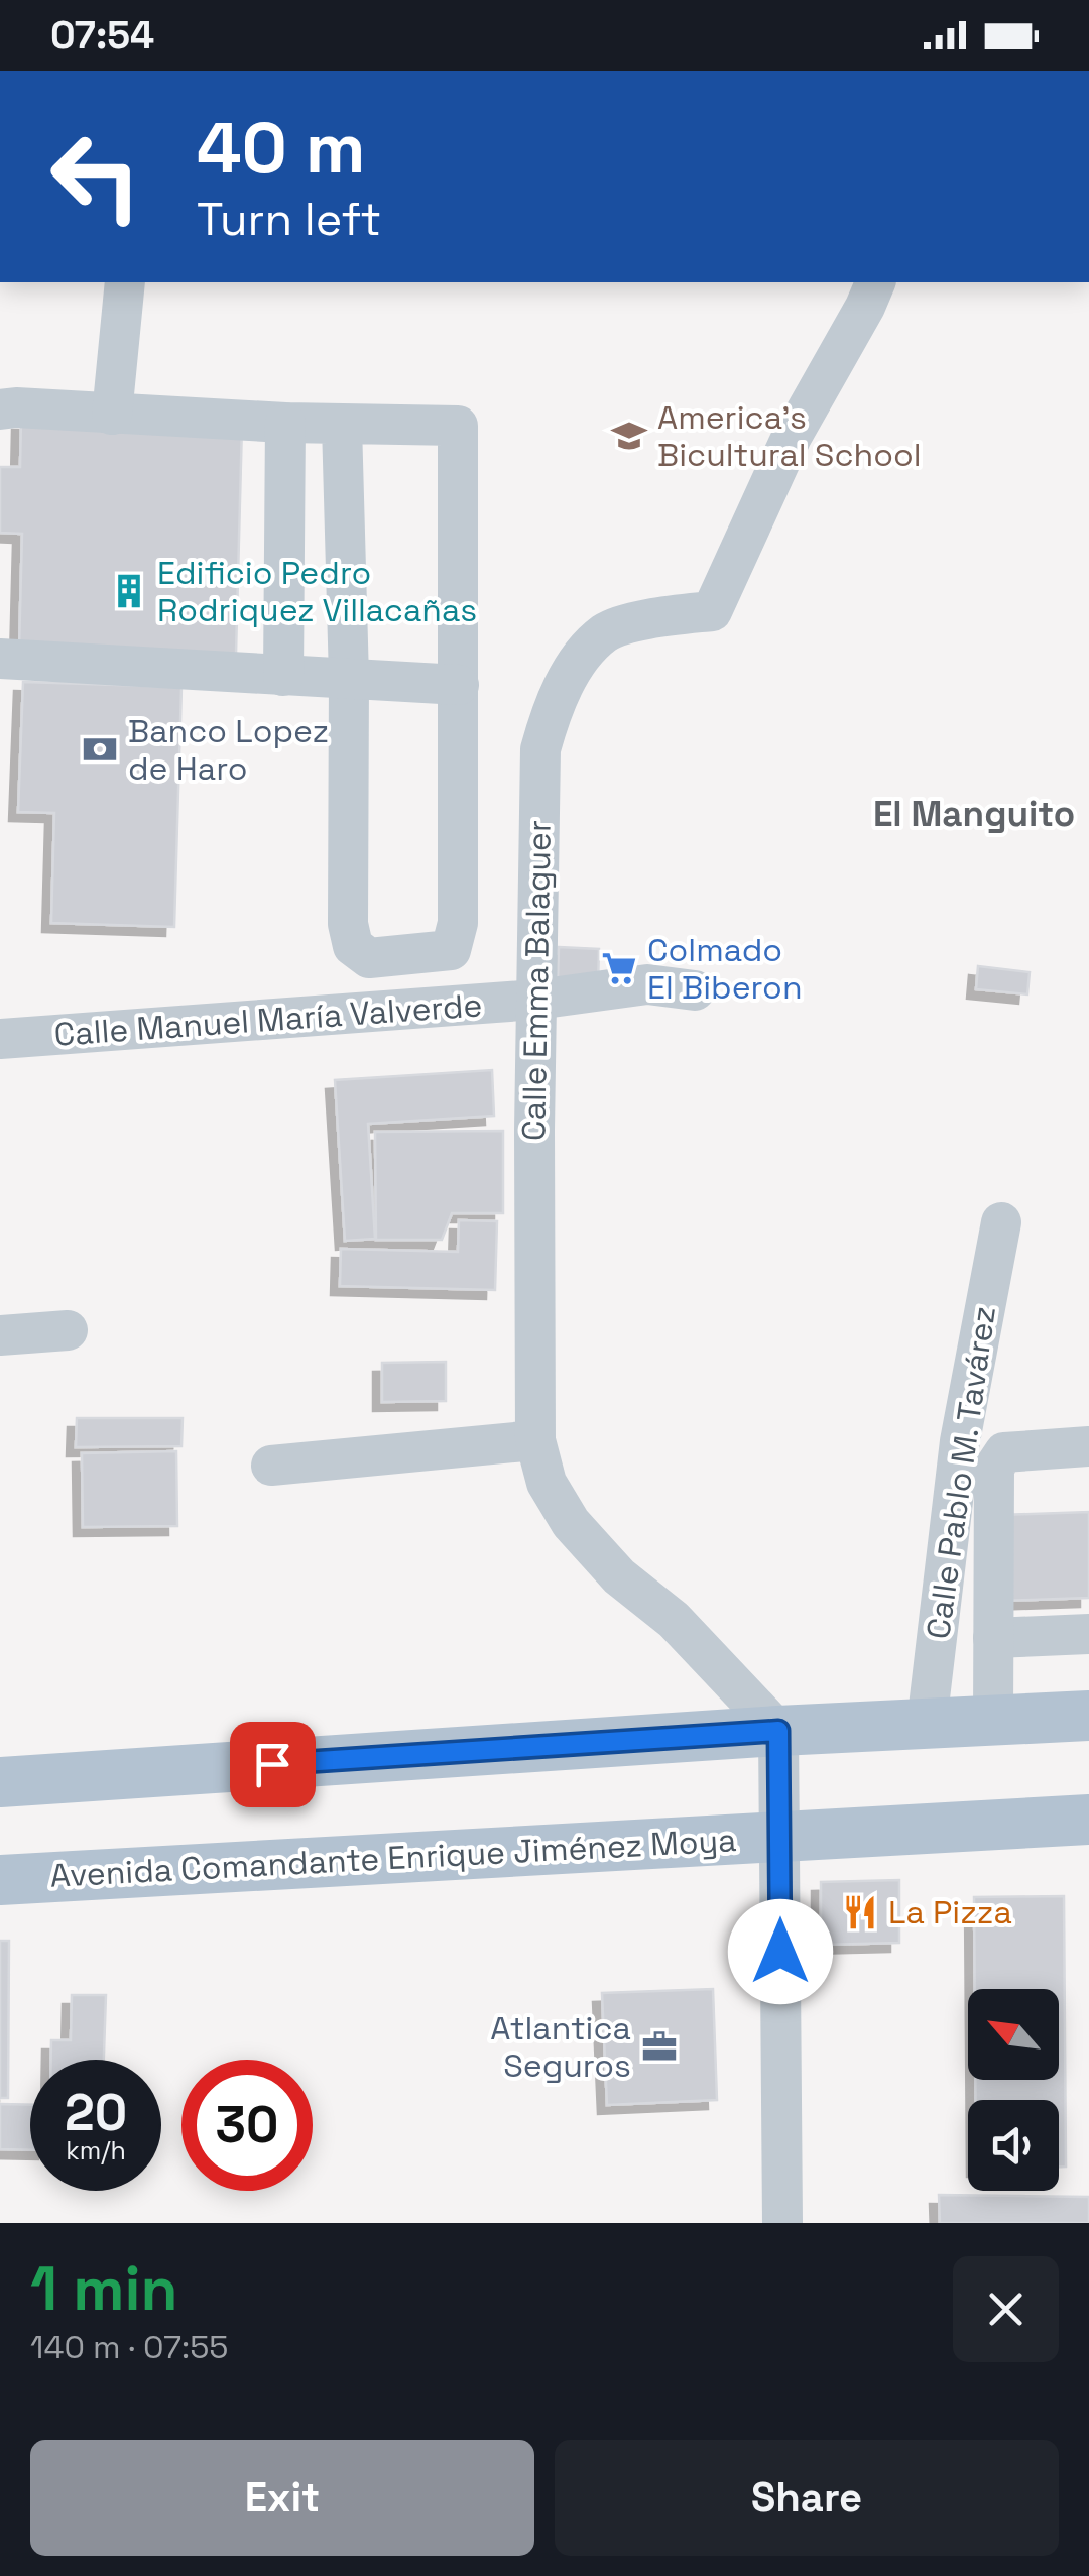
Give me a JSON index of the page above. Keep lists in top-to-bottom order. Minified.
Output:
{"streets":{"main road":["Avenida Comandante Enrique Jiménez Moya"],"street":["Calle Emma Balaguer","Calle Manuel María Valverde","Calle Pablo M. Tavárez"]},"crossings":[["Calle Emma Balaguer","Calle Manuel María Valverde"]],"districts":["El Manguito"],"places":{"school or university":["America's Bicultural School"],"building":["Edificio Pedro Rodriquez Villacañas"],"bank":["Banco Lopez de Haro"],"supermarket":["Colmado El Biberon"],"restaurant":["La Pizza"],"office":["Atlantica Seguros"]},"north":"top left","page":{"status":"07:54","turn":["40 m","Turn left"],"speed":"20 km/h","limit":"30","heading":["1 min","140 m · 07:55"],"buttons":["Exit","Share"]}}
